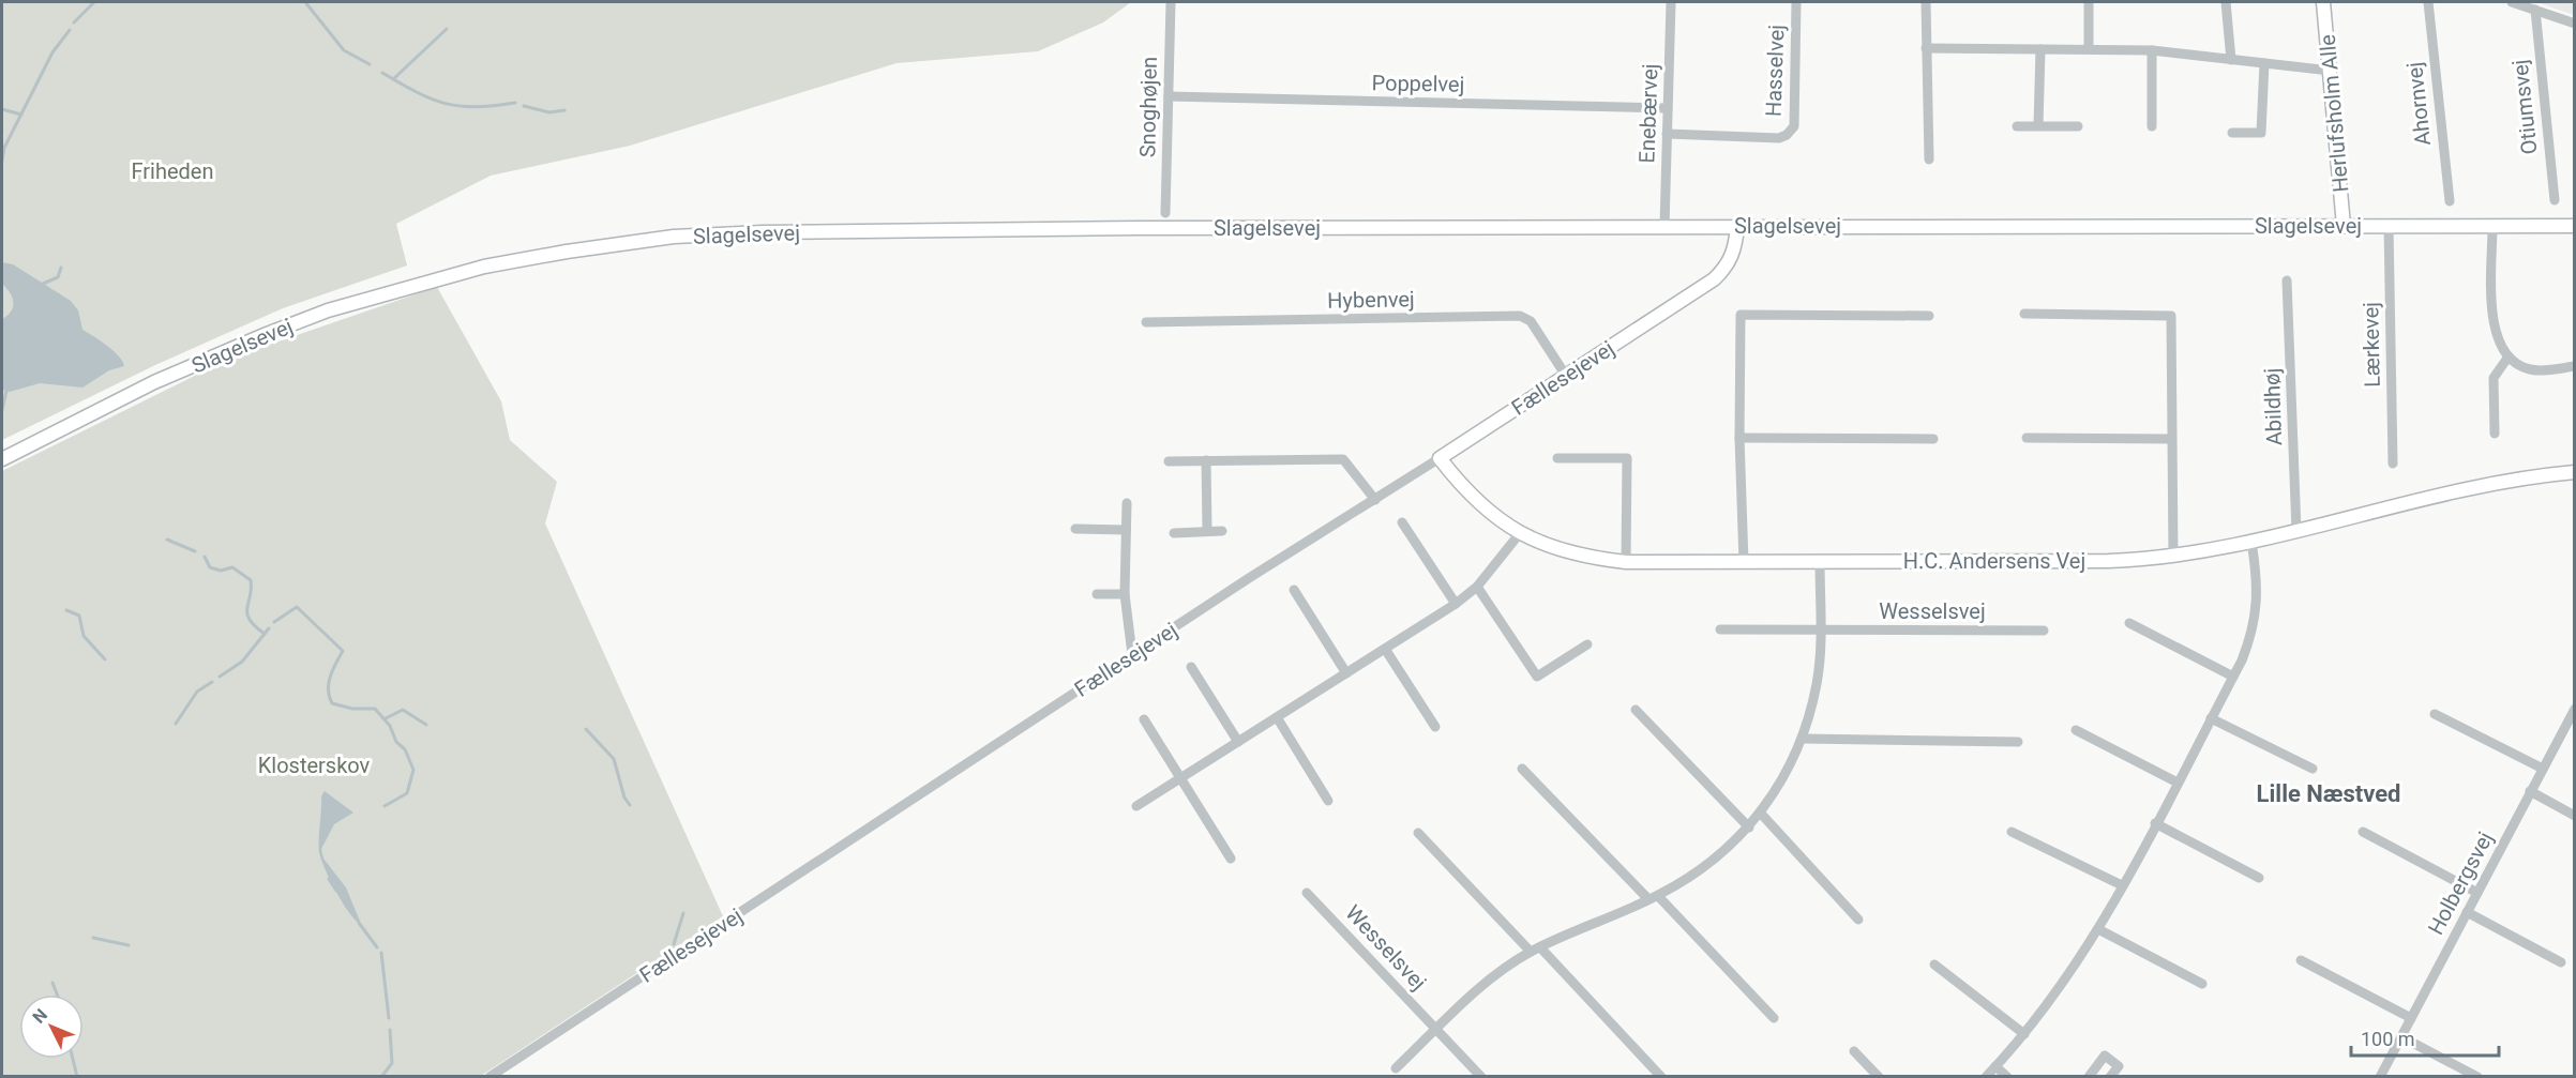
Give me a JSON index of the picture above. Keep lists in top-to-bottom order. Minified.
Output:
{"streets":{"street":["Hasselvej","Poppelvej","Ahornvej","Snoghøjen","Otiumsvej","Enebærvej","Herlufsholm Alle","Slagelsevej","Hybenvej","Lærkevej","Fællesejevej","Abildhøj","H.C. Andersens Vej","Wesselsvej","Holbergsvej"]},"crossings":[["Hasselvej","Enebærvej"],["Poppelvej","Snoghøjen"],["Poppelvej","Enebærvej"],["Enebærvej","Slagelsevej"],["Herlufsholm Alle","Slagelsevej"],["Slagelsevej","Lærkevej"],["Slagelsevej","Fællesejevej"],["Hybenvej","Fællesejevej"],["Fællesejevej","H.C. Andersens Vej"],["Abildhøj","H.C. Andersens Vej"]],"districts":["Lille Næstved"],"parks":["Friheden","Klosterskov"],"scale_bar":"100 m","north":"top left"}
